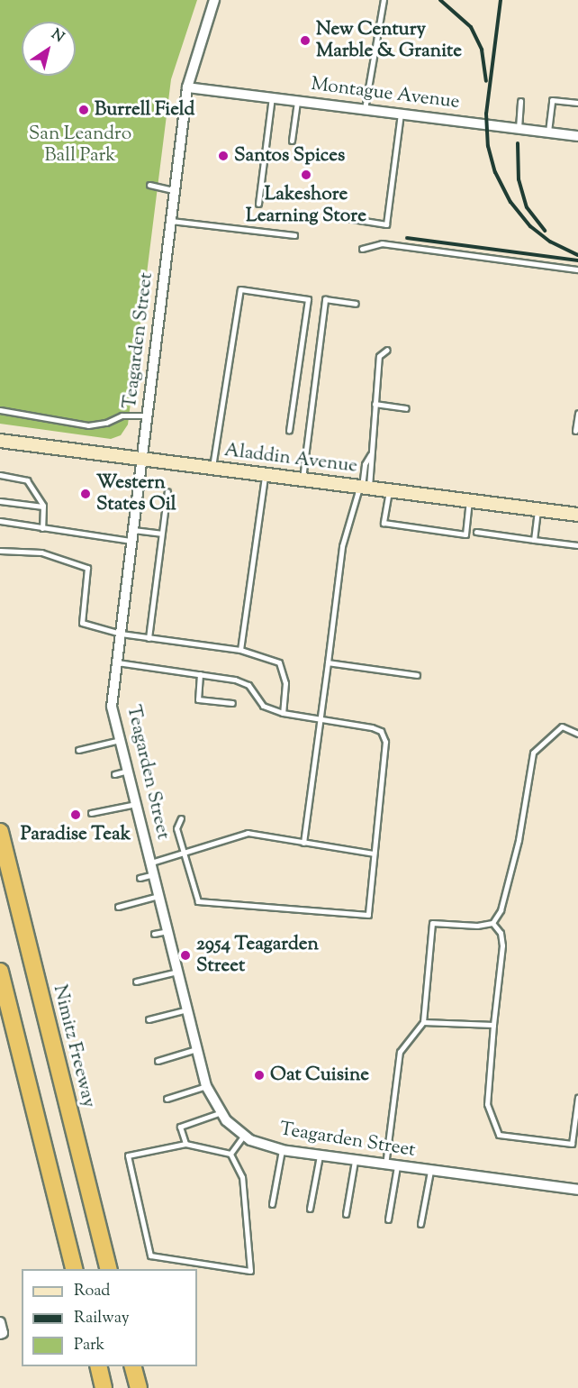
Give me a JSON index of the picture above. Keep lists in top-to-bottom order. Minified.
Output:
{"streets":{"highway":["Nimitz Freeway"],"street":["Montague Avenue","Teagarden Street","Aladdin Avenue"]},"crossings":[["Montague Avenue","Teagarden Street"],["Teagarden Street","Aladdin Avenue"]],"parks":["San Leandro Ball Park"],"places":["New Century Marble & Granite","Burrell Field","Santos Spices","Lakeshore Learning Store","Western States Oil","Paradise Teak","2954 Teagarden Street","Oat Cuisine"],"legend":["Road","Railway","Park"],"north":"top right"}
